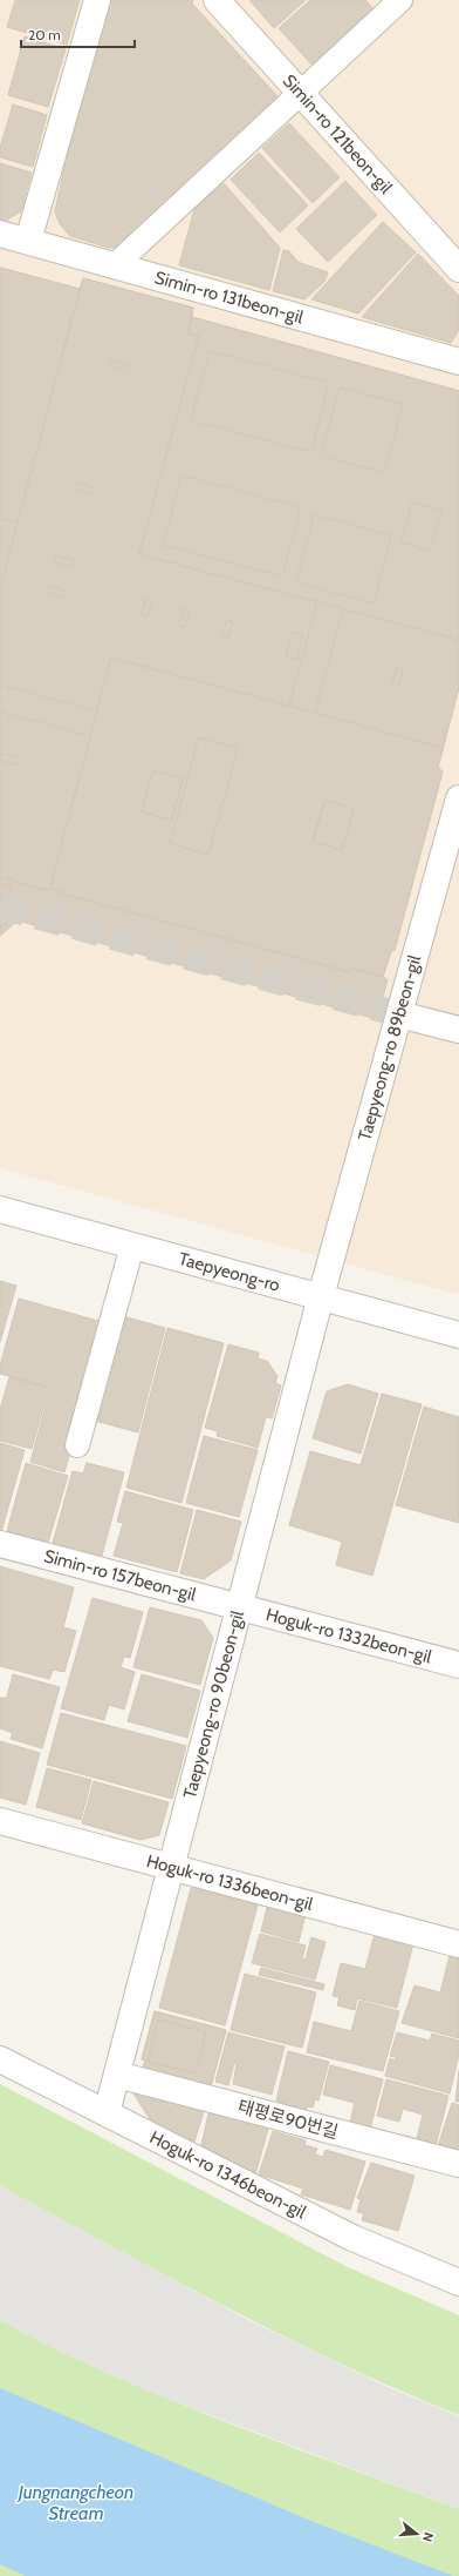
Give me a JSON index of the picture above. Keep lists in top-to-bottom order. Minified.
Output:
{"streets":{"street":["Simin-ro 121beon-gil","Simin-ro 131beon-gil","Taepyeong-ro 89beon-gil","Taepyeong-ro","Simin-ro 157beon-gil","Hoguk-ro 1332beon-gil","Taepyeong-ro 90beon-gil","Hoguk-ro 1336beon-gil","태평로90번길","Hoguk-ro 1346beon-gil"]},"crossings":[["Taepyeong-ro 89beon-gil","Taepyeong-ro"],["Taepyeong-ro 89beon-gil","Taepyeong-ro 90beon-gil"],["Taepyeong-ro","Taepyeong-ro 90beon-gil"],["Simin-ro 157beon-gil","Hoguk-ro 1332beon-gil"],["Simin-ro 157beon-gil","Taepyeong-ro 90beon-gil"],["Hoguk-ro 1332beon-gil","Taepyeong-ro 90beon-gil"],["Taepyeong-ro 90beon-gil","Hoguk-ro 1336beon-gil"],["Taepyeong-ro 90beon-gil","태평로90번길"],["Taepyeong-ro 90beon-gil","Hoguk-ro 1346beon-gil"]],"water":["Jungnangcheon Stream"],"scale_bar":"20 m","north":"right"}
